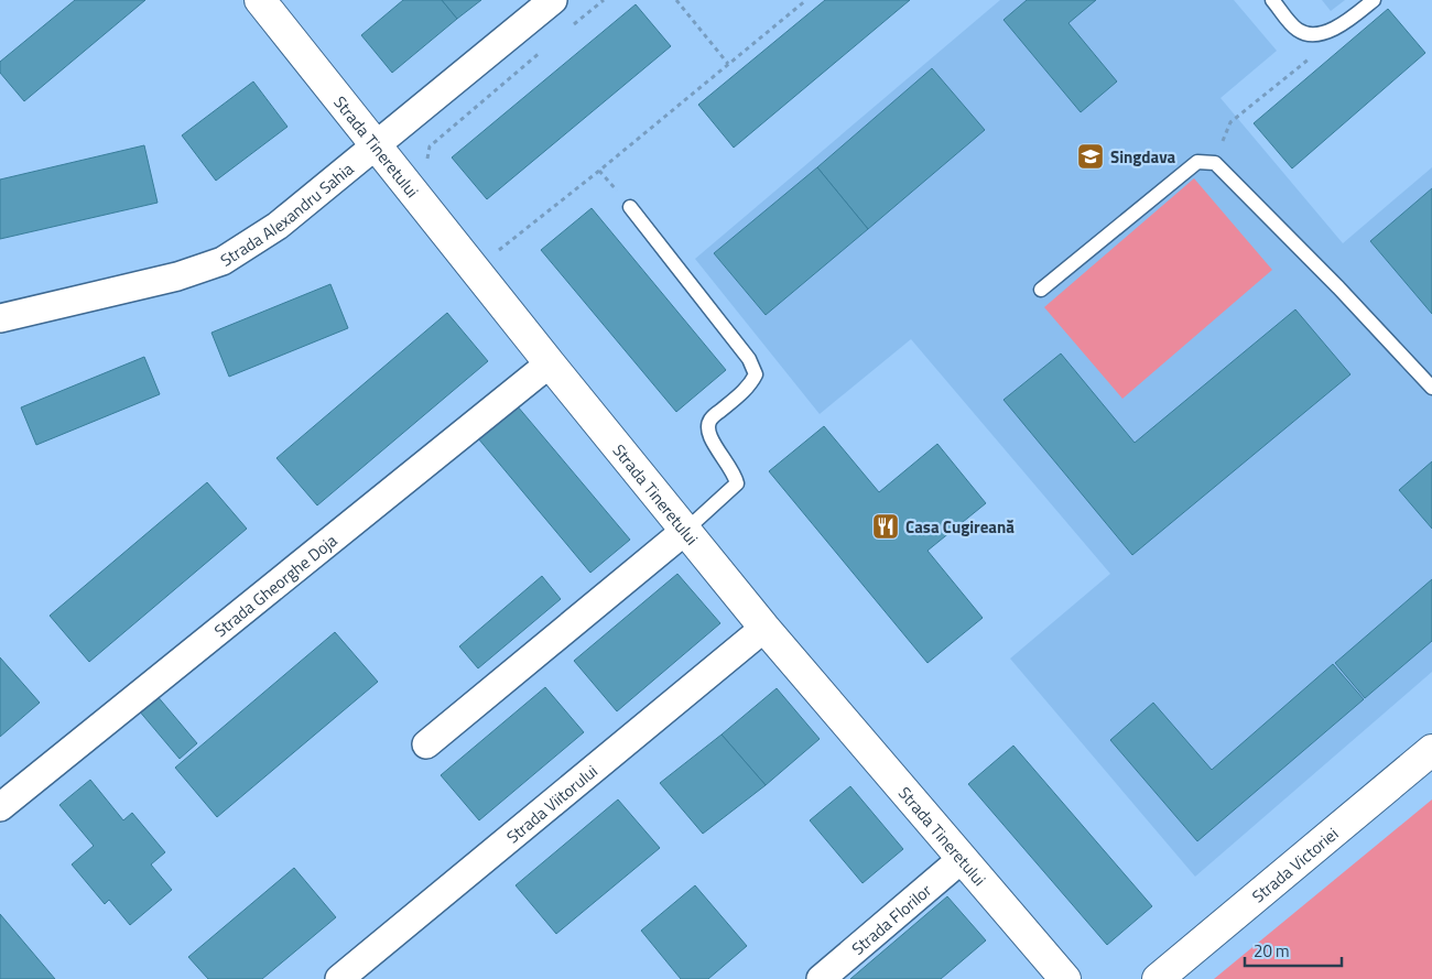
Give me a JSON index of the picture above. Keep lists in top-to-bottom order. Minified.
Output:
{"streets":{"street":["Strada Tineretului","Strada Alexandru Sahia","Strada Gheorghe Doja","Strada Viitorului","Strada Victoriei","Strada Florilor"]},"crossings":[["Strada Tineretului","Strada Alexandru Sahia"],["Strada Tineretului","Strada Gheorghe Doja"],["Strada Tineretului","Strada Viitorului"],["Strada Tineretului","Strada Florilor"]],"places":{"school or university":["Singdava"],"restaurant":["Casa Cugireană"]},"scale_bar":"20 m"}
